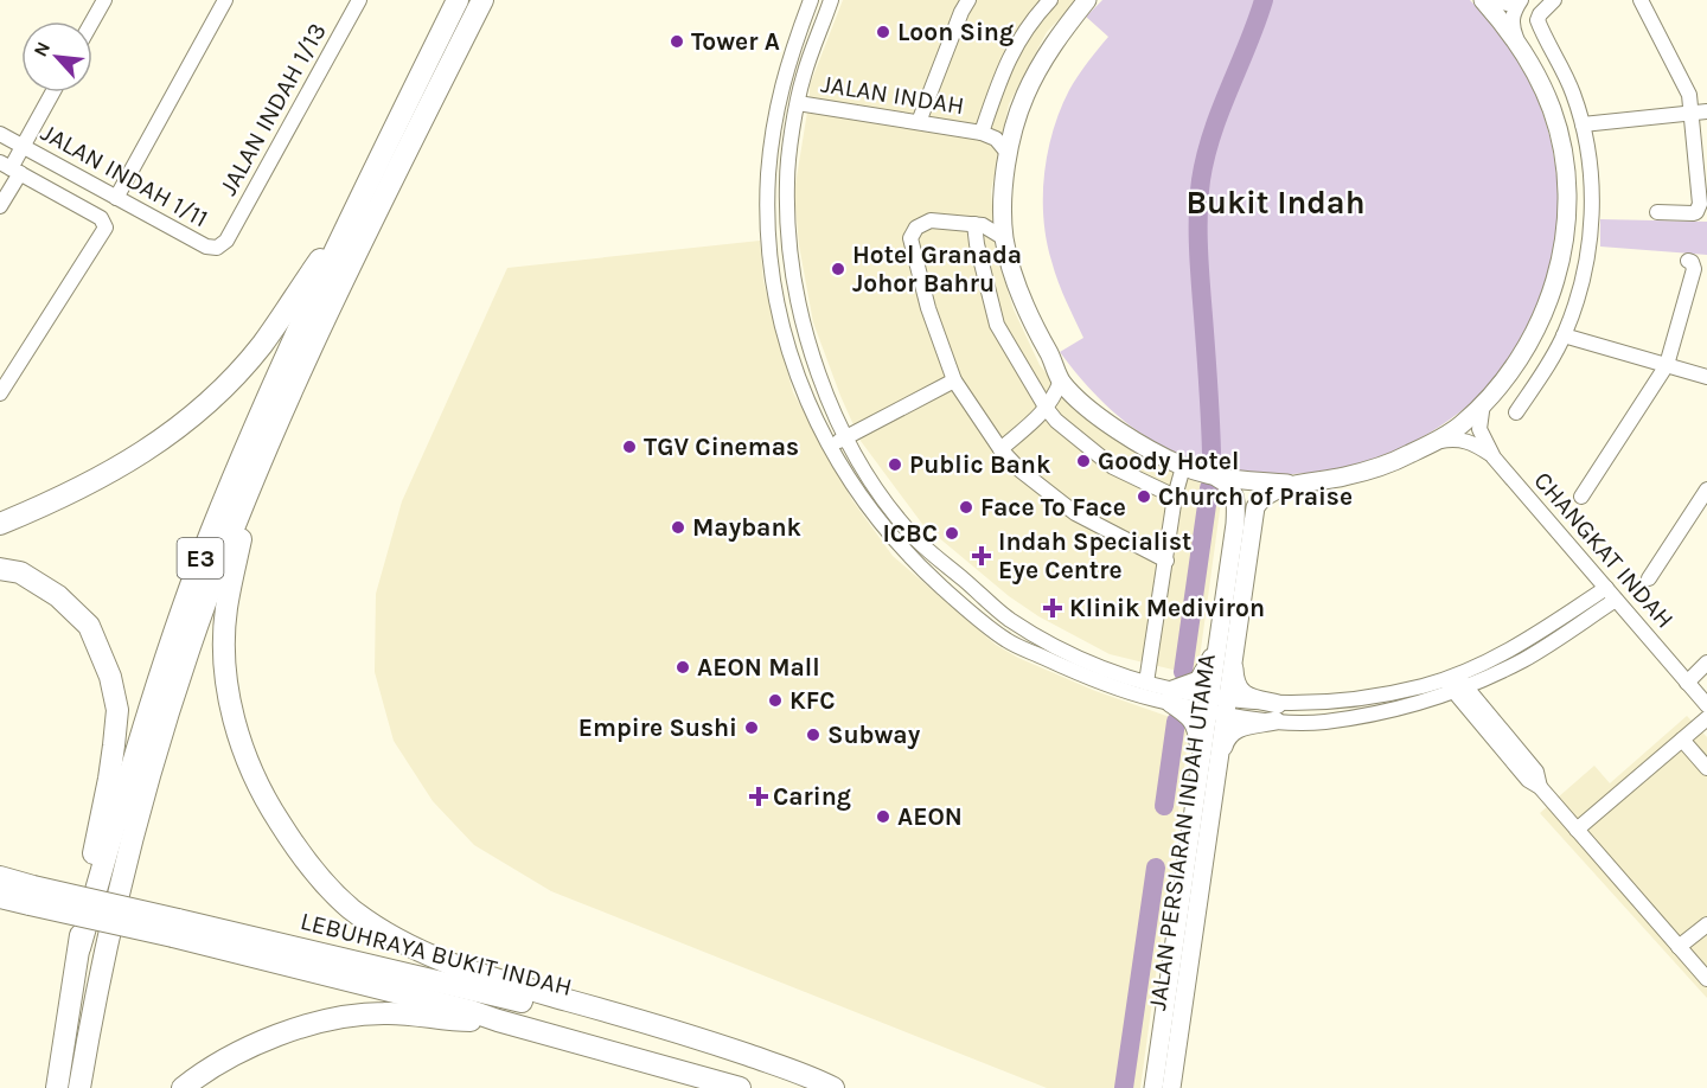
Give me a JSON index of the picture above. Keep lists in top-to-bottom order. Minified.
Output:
{"streets":{"highway":["E3","LEBUHRAYA BUKIT INDAH"],"main road":["JALAN PERSIARAN INDAH UTAMA"],"street":["JALAN INDAH","JALAN INDAH 1/13","JALAN INDAH 1/11","CHANGKAT INDAH"]},"crossings":[["JALAN INDAH","JALAN PERSIARAN INDAH UTAMA"],["JALAN INDAH 1/13","JALAN INDAH 1/11"],["CHANGKAT INDAH","JALAN PERSIARAN INDAH UTAMA"]],"districts":["Bukit Indah"],"places":{"other":["Loon Sing","Tower A","Hotel Granada Johor Bahru","TGV Cinemas","Goody Hotel","Public Bank","Church of Praise","Face To Face","Maybank","ICBC","AEON Mall","KFC","Empire Sushi","Subway","AEON"],"health":["Indah Specialist Eye Centre","Klinik Mediviron","Caring"]},"north":"top left"}
